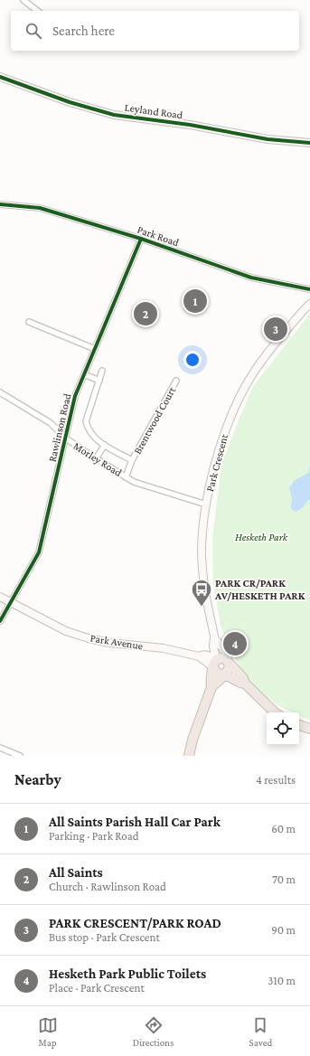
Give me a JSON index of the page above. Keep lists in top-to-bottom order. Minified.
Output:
{"streets":{"highway":["Park Crescent"],"street":["Leyland Road","Park Road","Brentwood Court","Rawlinson Road","Morley Road","Park Avenue"]},"crossings":[["Park Road","Rawlinson Road"],["Brentwood Court","Morley Road"],["Rawlinson Road","Morley Road"],["Rawlinson Road","Park Avenue"],["Morley Road","Park Crescent"],["Park Crescent","Park Avenue"]],"parks":["Hesketh Park"],"places":{"bus stop":["PARK CR/PARK AV/HESKETH PARK"]},"page":{"search":"Search here","pins":["1","2","3","4"],"heading":["Nearby","4 results"],"list":[{"mark":"1","name":"All Saints Parish Hall Car Park","note":"Parking · Park Road","value":"60 m"},{"mark":"2","name":"All Saints","note":"Church · Rawlinson Road","value":"70 m"},{"mark":"3","name":"PARK CRESCENT/PARK ROAD","note":"Bus stop · Park Crescent","value":"90 m"},{"mark":"4","name":"Hesketh Park Public Toilets","note":"Place · Park Crescent","value":"310 m"}],"nav":["Map","Directions","Saved"]}}
